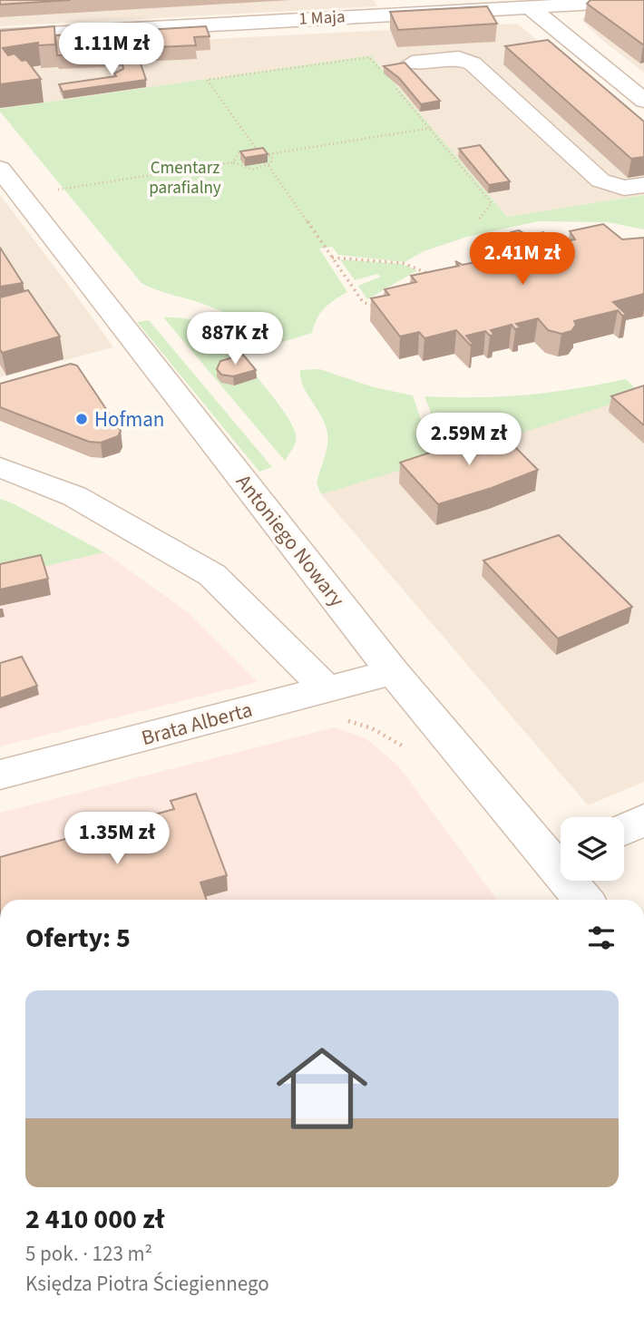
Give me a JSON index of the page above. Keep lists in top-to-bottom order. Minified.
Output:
{"streets":{"street":["1 Maja","Antoniego Nowary","Brata Alberta"]},"crossings":[["Antoniego Nowary","Brata Alberta"]],"parks":["Cmentarz parafialny"],"places":["Hofman"],"page":{"price":["1.11M zł","2.41M zł","887K zł","2.59M zł","1.35M zł"],"heading":"Oferty: 5","list":[{"name":"2 410 000 zł","note":"5 pok. · 123 m² · Księdza Piotra Ściegiennego"}]}}
